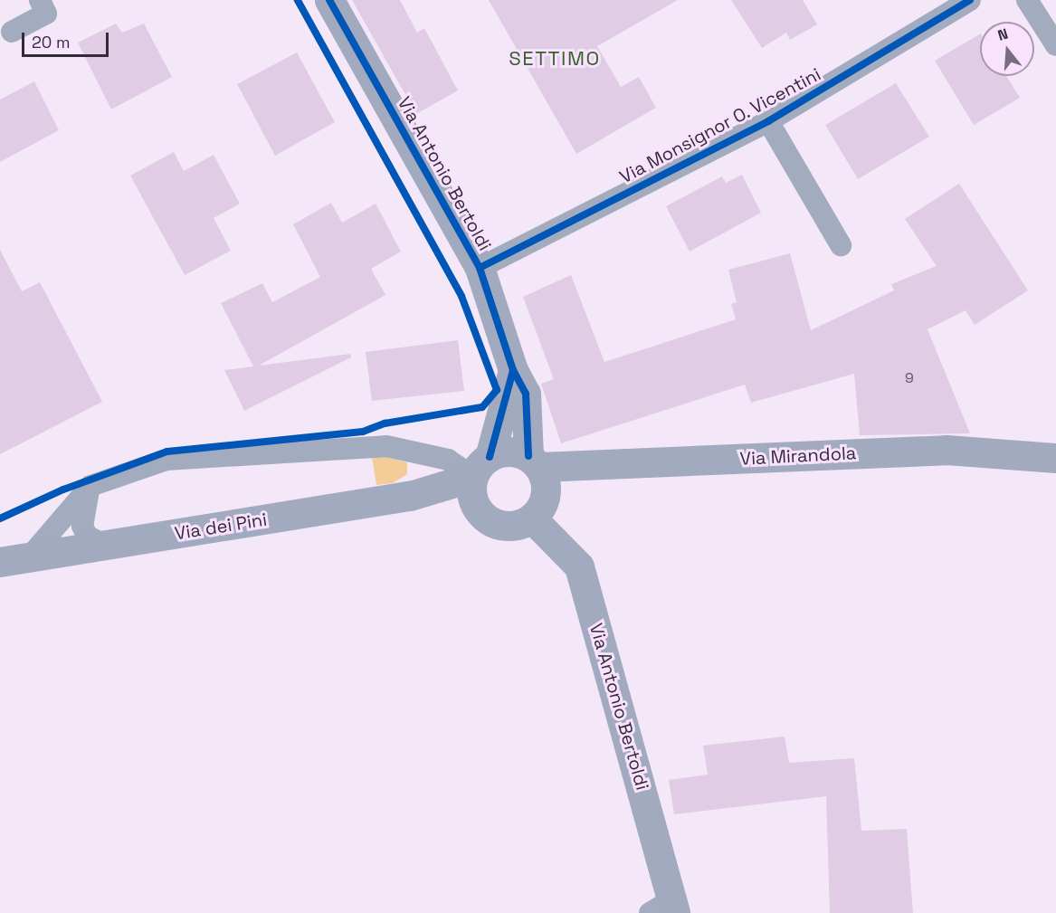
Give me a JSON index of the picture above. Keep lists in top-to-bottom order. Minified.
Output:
{"streets":{"street":["Via Monsignor O. Vicentini","Via Antonio Bertoldi","Via Mirandola","Via dei Pini"]},"crossings":[["Via Monsignor O. Vicentini","Via Antonio Bertoldi"],["Via Antonio Bertoldi","Via Mirandola"],["Via Antonio Bertoldi","Via dei Pini"],["Via Mirandola","Via dei Pini"]],"districts":["SETTIMO"],"house_numbers":["9"],"scale_bar":"20 m","north":"top"}
